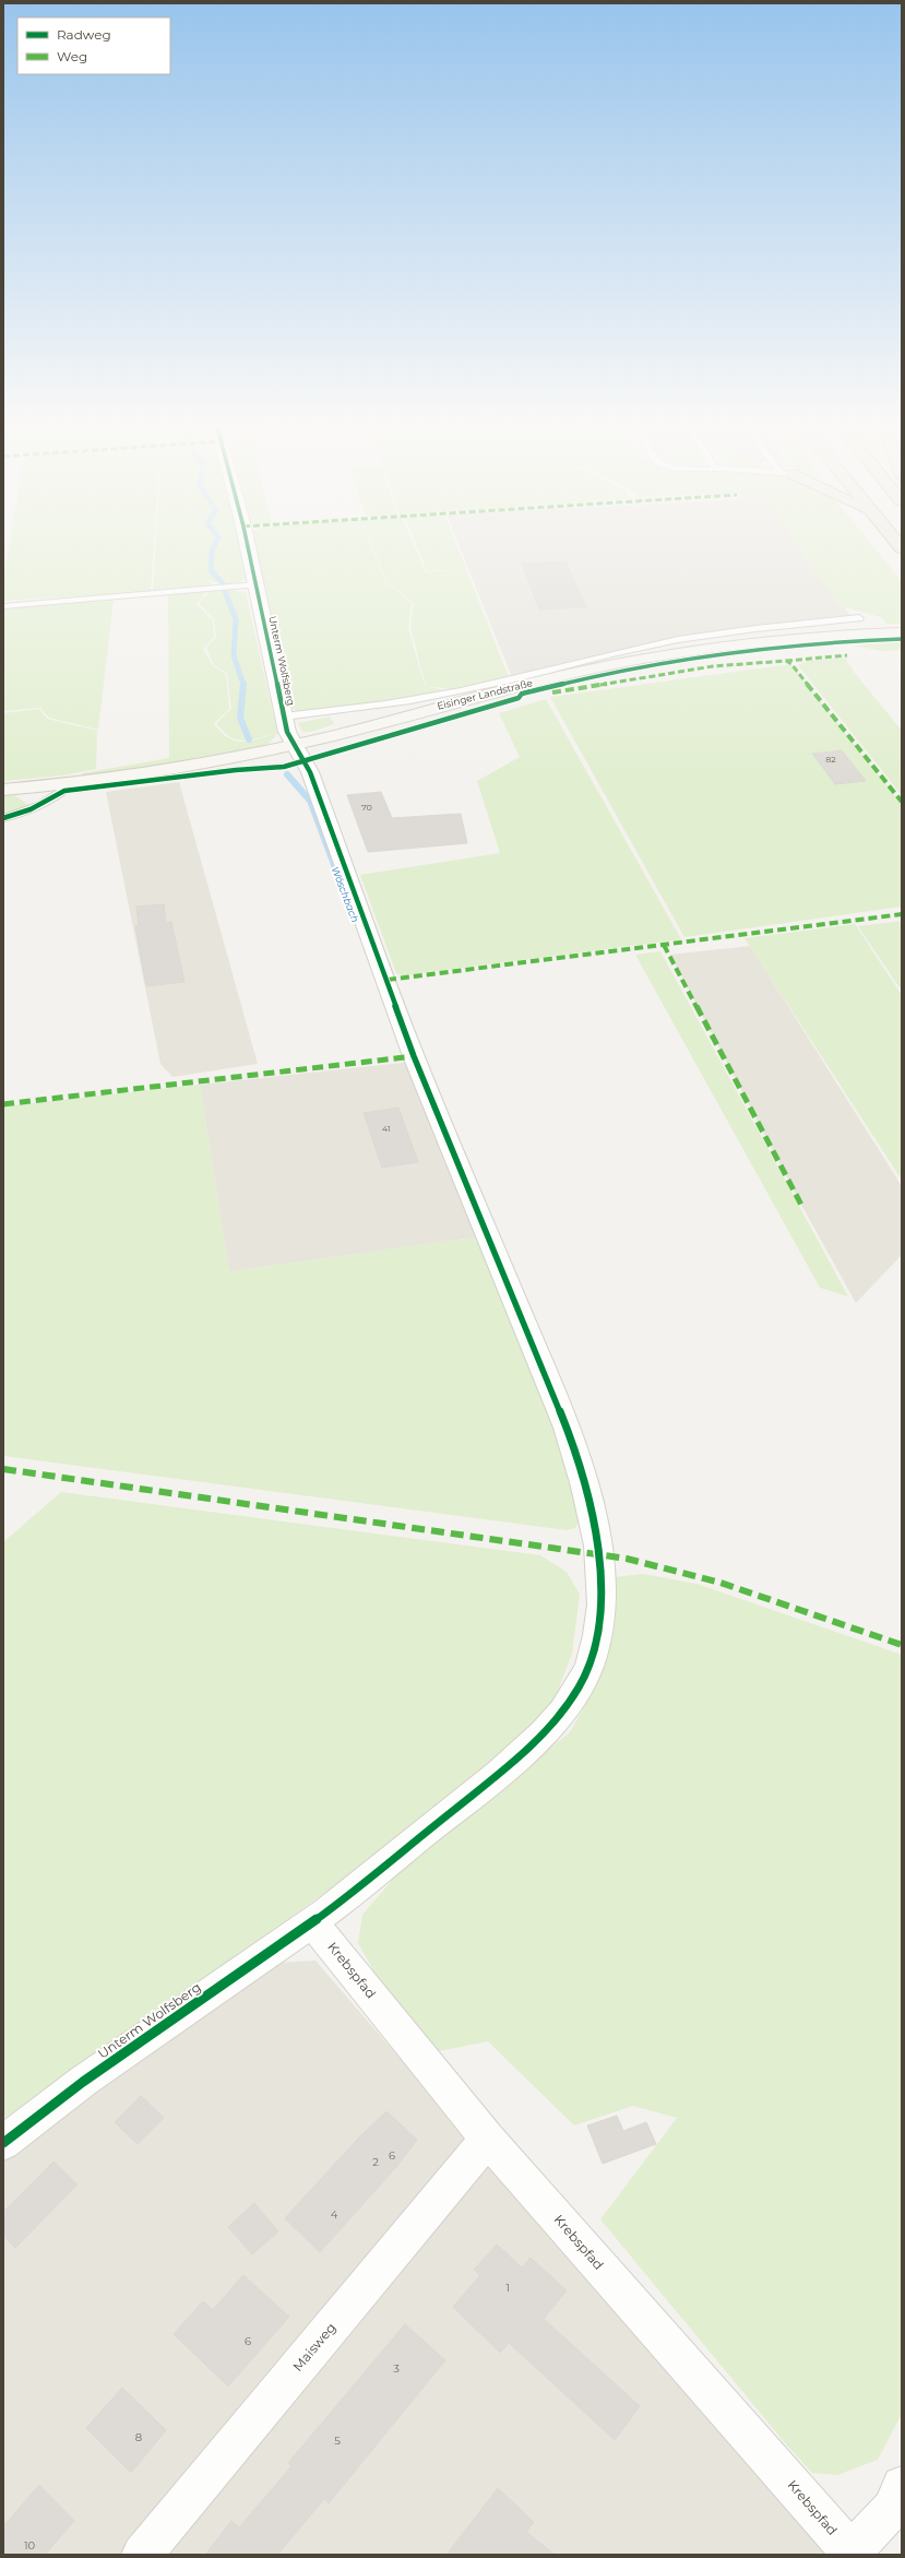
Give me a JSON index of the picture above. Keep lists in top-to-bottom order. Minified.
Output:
{"streets":{"main road":["Eisinger Landstraße"],"street":["Unterm Wolfsberg","Krebspfad","Maisweg"]},"crossings":[["Unterm Wolfsberg","Eisinger Landstraße"],["Unterm Wolfsberg","Krebspfad"],["Krebspfad","Maisweg"]],"water":["Wöschbach"],"house_numbers":["82","70","41","6","2","4","1","6","3","8","5","10"],"legend":["Radweg","Weg"]}
